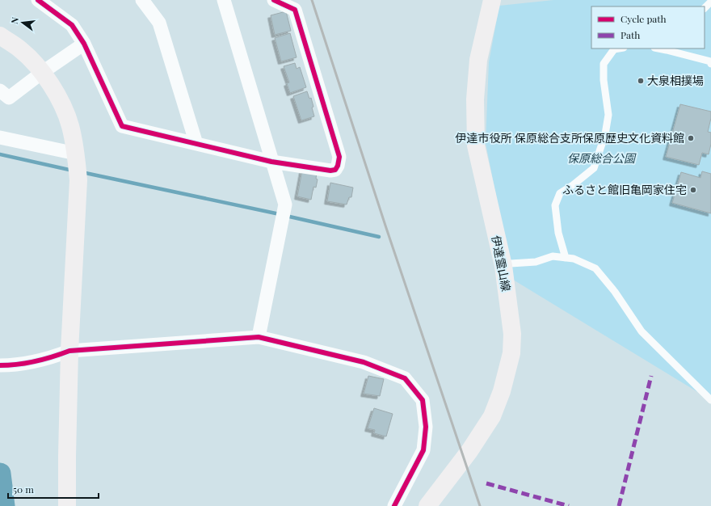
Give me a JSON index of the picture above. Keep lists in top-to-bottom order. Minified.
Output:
{"streets":{"main road":["伊達霊山線"]},"parks":["保原総合公園"],"places":["大泉相撲場","伊達市役所 保原総合支所保原歴史文化資料館","ふるさと館旧亀岡家住宅"],"legend":["Cycle path","Path"],"scale_bar":"50 m","north":"left"}
